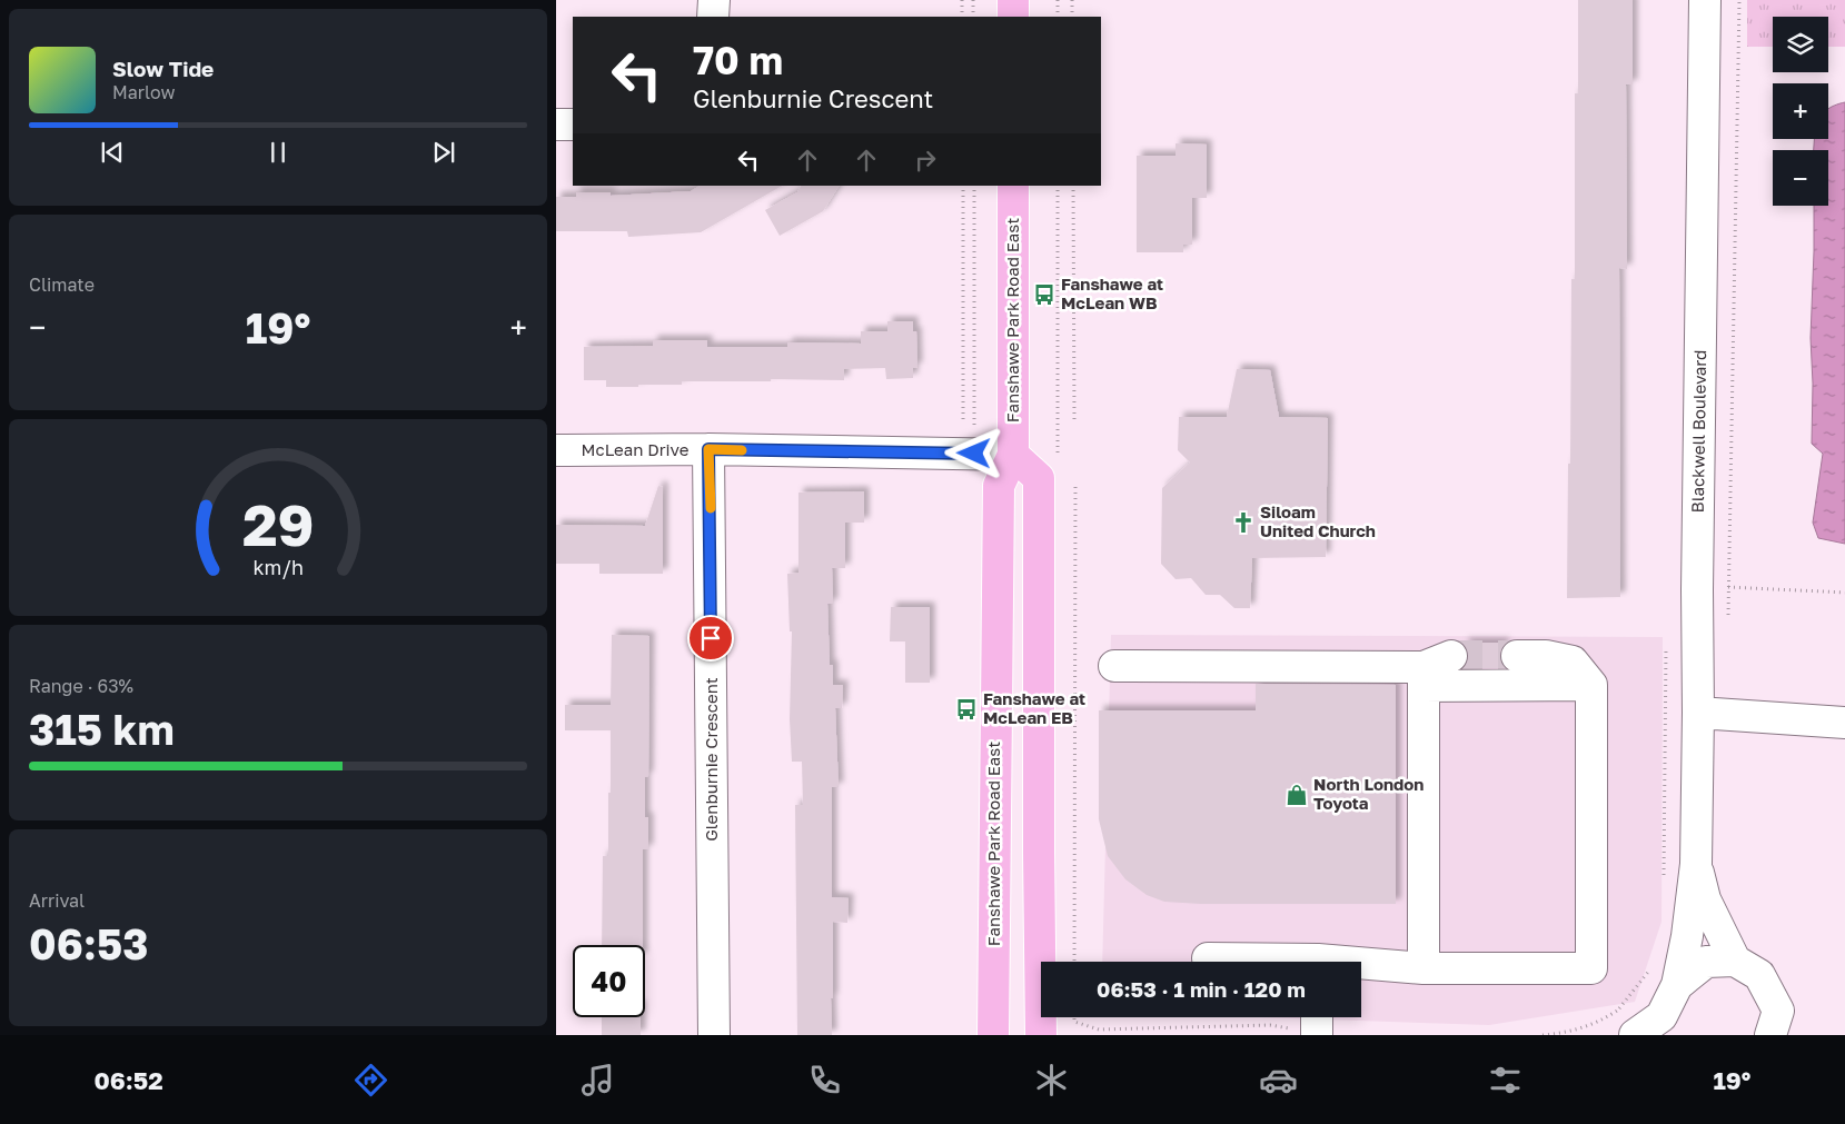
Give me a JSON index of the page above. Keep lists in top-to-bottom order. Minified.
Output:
{"streets":{"main road":["Fanshawe Park Road East"],"street":["Blackwell Boulevard","McLean Drive","Glenburnie Crescent"]},"crossings":[["Fanshawe Park Road East","McLean Drive"],["McLean Drive","Glenburnie Crescent"]],"places":{"bus stop":["Fanshawe at McLean WB","Fanshawe at McLean EB"],"church":["Siloam United Church"],"shop":["North London Toyota"]},"page":{"map_buttons":["+","−"],"turn":["70 m","Glenburnie Crescent"],"song":["Slow Tide","Marlow"],"tile":["Climate",["Range · 63%","315 km"],["Arrival","06:53"]],"heat":["−","19°","+"],"limit":"40","trip":"06:53 · 1 min · 120 m","tabs":["06:52","19°"],"gauge":["29","km/h"]}}
